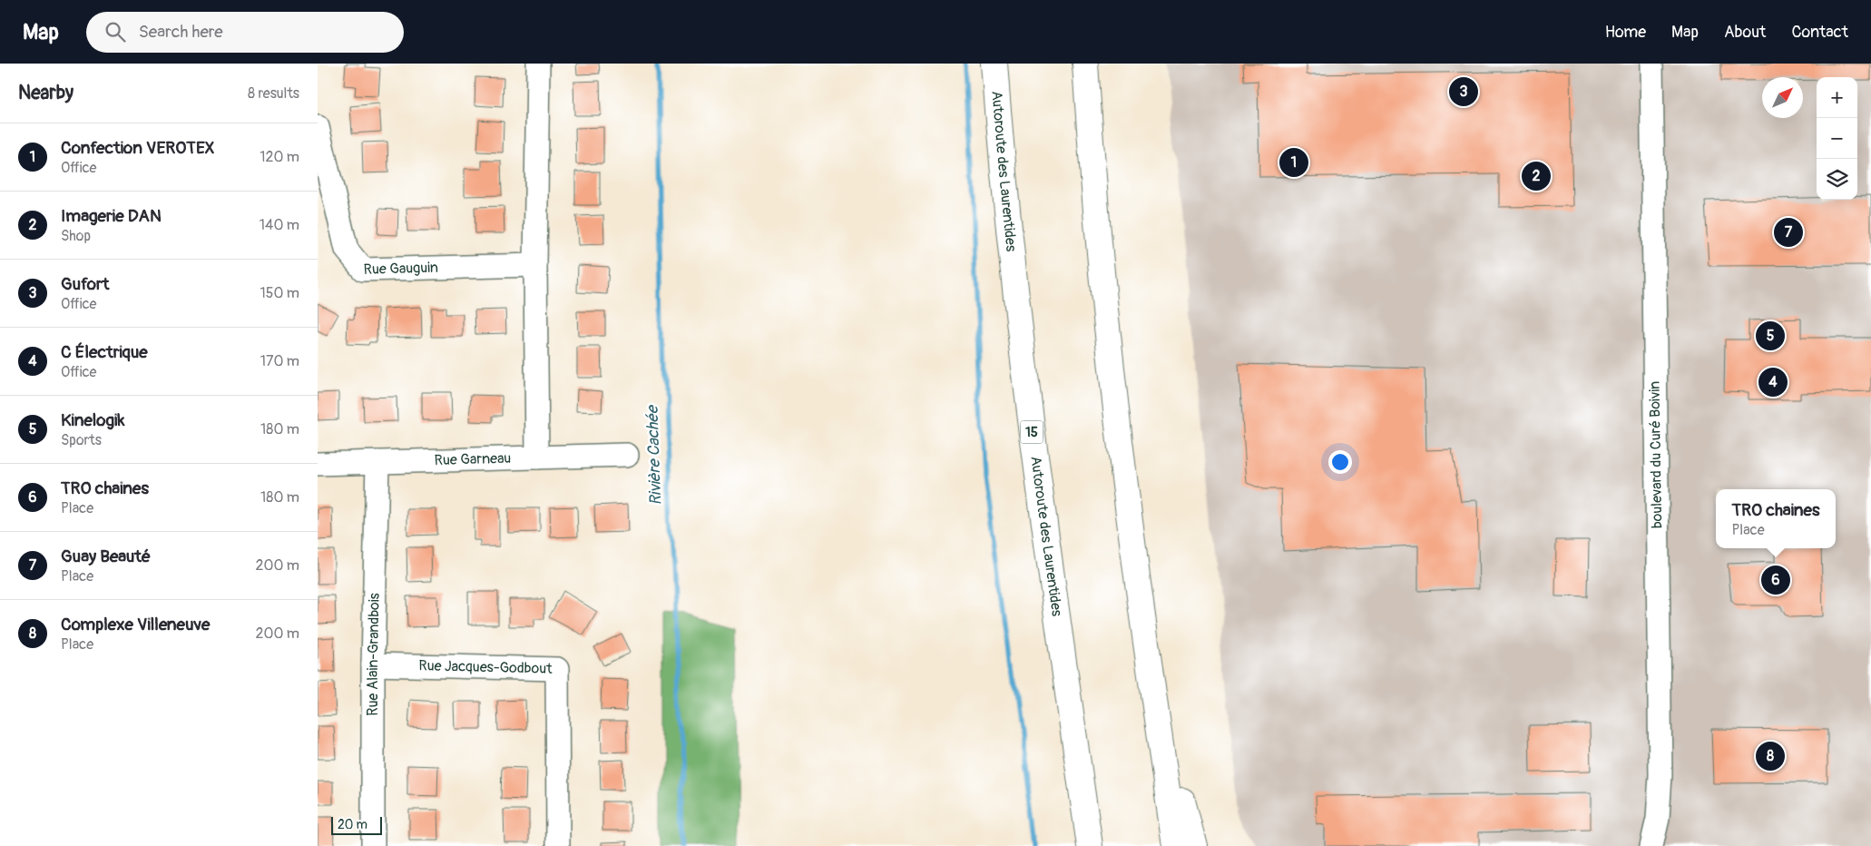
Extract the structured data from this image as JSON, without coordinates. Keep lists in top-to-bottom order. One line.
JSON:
{"streets":{"highway":["Autoroute des Laurentides","15"],"street":["Rue Gauguin","boulevard du Curé Boivin","Rue Garneau","Rue Alain-Grandbois","Rue Jacques-Godbout"]},"crossings":[["Rue Garneau","Rue Alain-Grandbois"],["Rue Alain-Grandbois","Rue Jacques-Godbout"]],"water":["Rivière Cachée"],"scale_bar":"20 m","north":"top right","page":{"header":"Map","search":"Search here","nav":["Home","Map","About","Contact"],"heading":["Nearby","8 results"],"pins":["3","1","2","7","5","4","6","8"],"map_buttons":["+","−"],"list":[{"mark":"1","name":"Confection VEROTEX","note":"Office","value":"120 m"},{"mark":"2","name":"Imagerie DAN","note":"Shop","value":"140 m"},{"mark":"3","name":"Gufort","note":"Office","value":"150 m"},{"mark":"4","name":"C Électrique","note":"Office","value":"170 m"},{"mark":"5","name":"Kinelogik","note":"Sports","value":"180 m"},{"mark":"6","name":"TRO chaines","note":"Place","value":"180 m"},{"mark":"7","name":"Guay Beauté","note":"Place","value":"200 m"},{"mark":"8","name":"Complexe Villeneuve","note":"Place","value":"200 m"}],"popup":["TRO chaines","Place"],"scale":"20 m"}}
